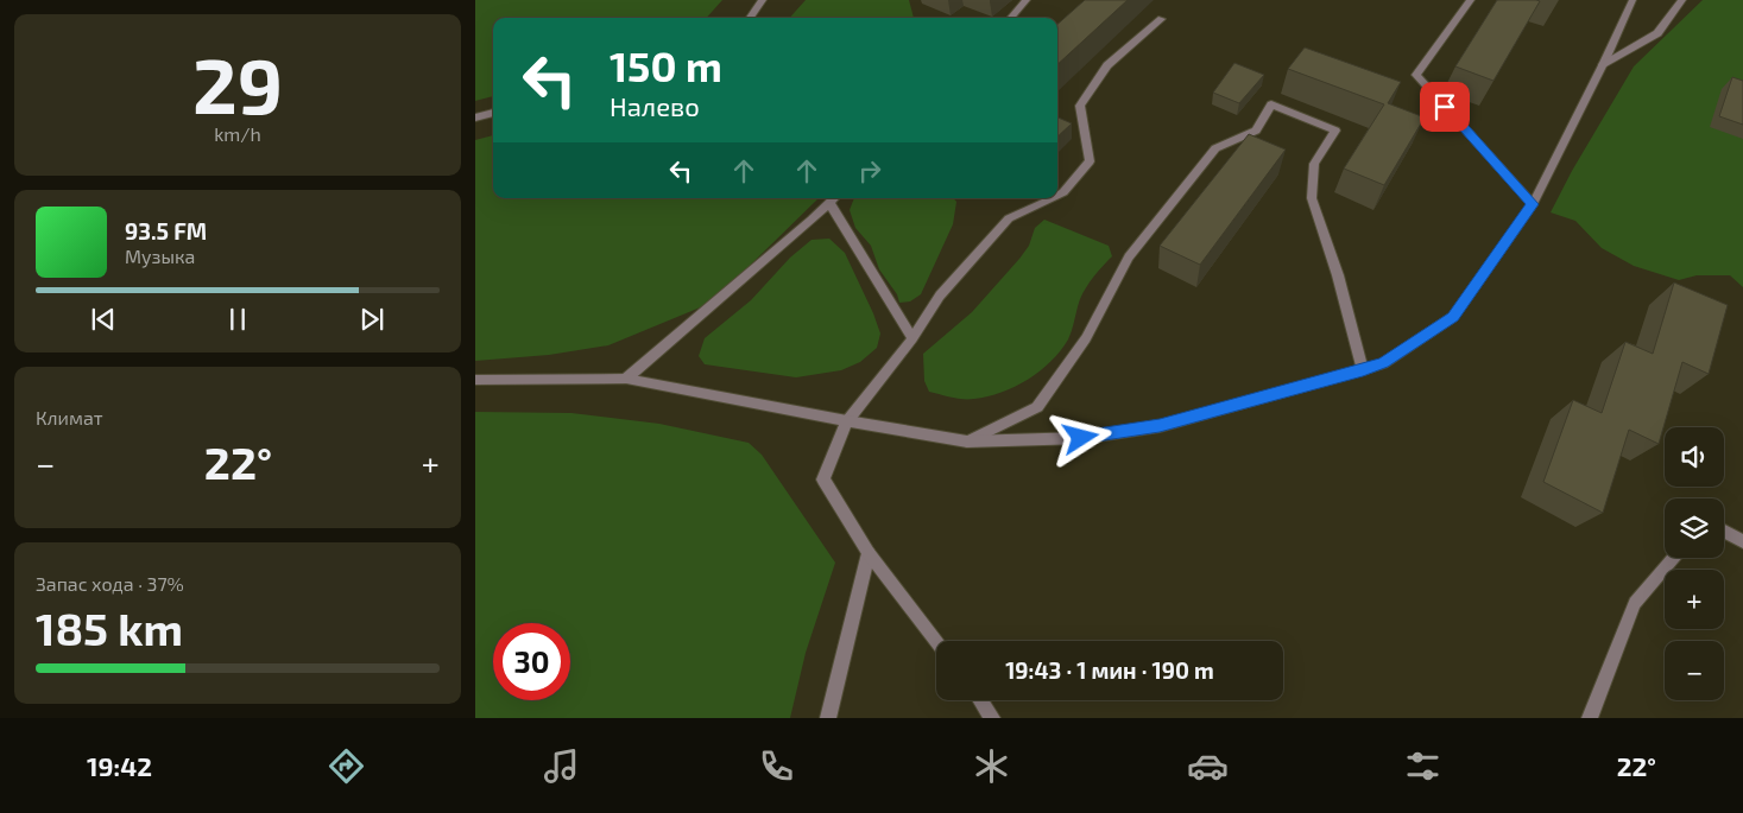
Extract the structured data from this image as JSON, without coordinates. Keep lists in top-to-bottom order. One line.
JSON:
{"page":{"tile":[["29","km/h"],"Климат",["Запас хода · 37%","185 km"]],"turn":["150 m","Налево"],"song":["93.5 FM","Музыка"],"map_buttons":["+","−"],"heat":["−","22°","+"],"limit":"30","trip":"19:43 · 1 мин · 190 m","tabs":["19:42","22°"]}}
